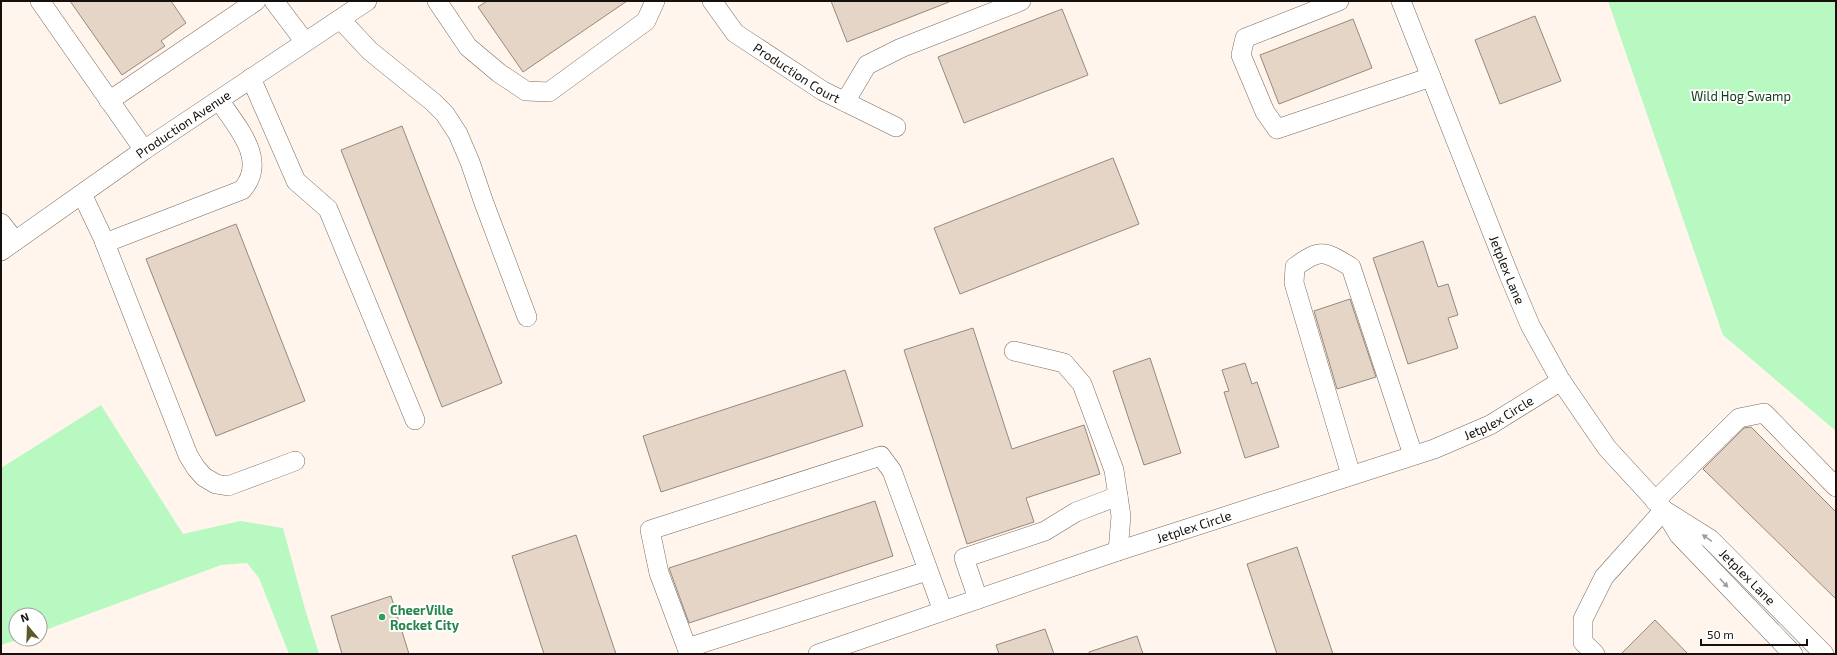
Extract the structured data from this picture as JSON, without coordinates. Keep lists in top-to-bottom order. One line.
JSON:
{"streets":{"street":["Production Court","Production Avenue","Jetplex Lane","Jetplex Circle"]},"crossings":[["Jetplex Lane","Jetplex Circle"]],"parks":["Wild Hog Swamp"],"places":["CheerVille Rocket City"],"scale_bar":"50 m","north":"top"}
